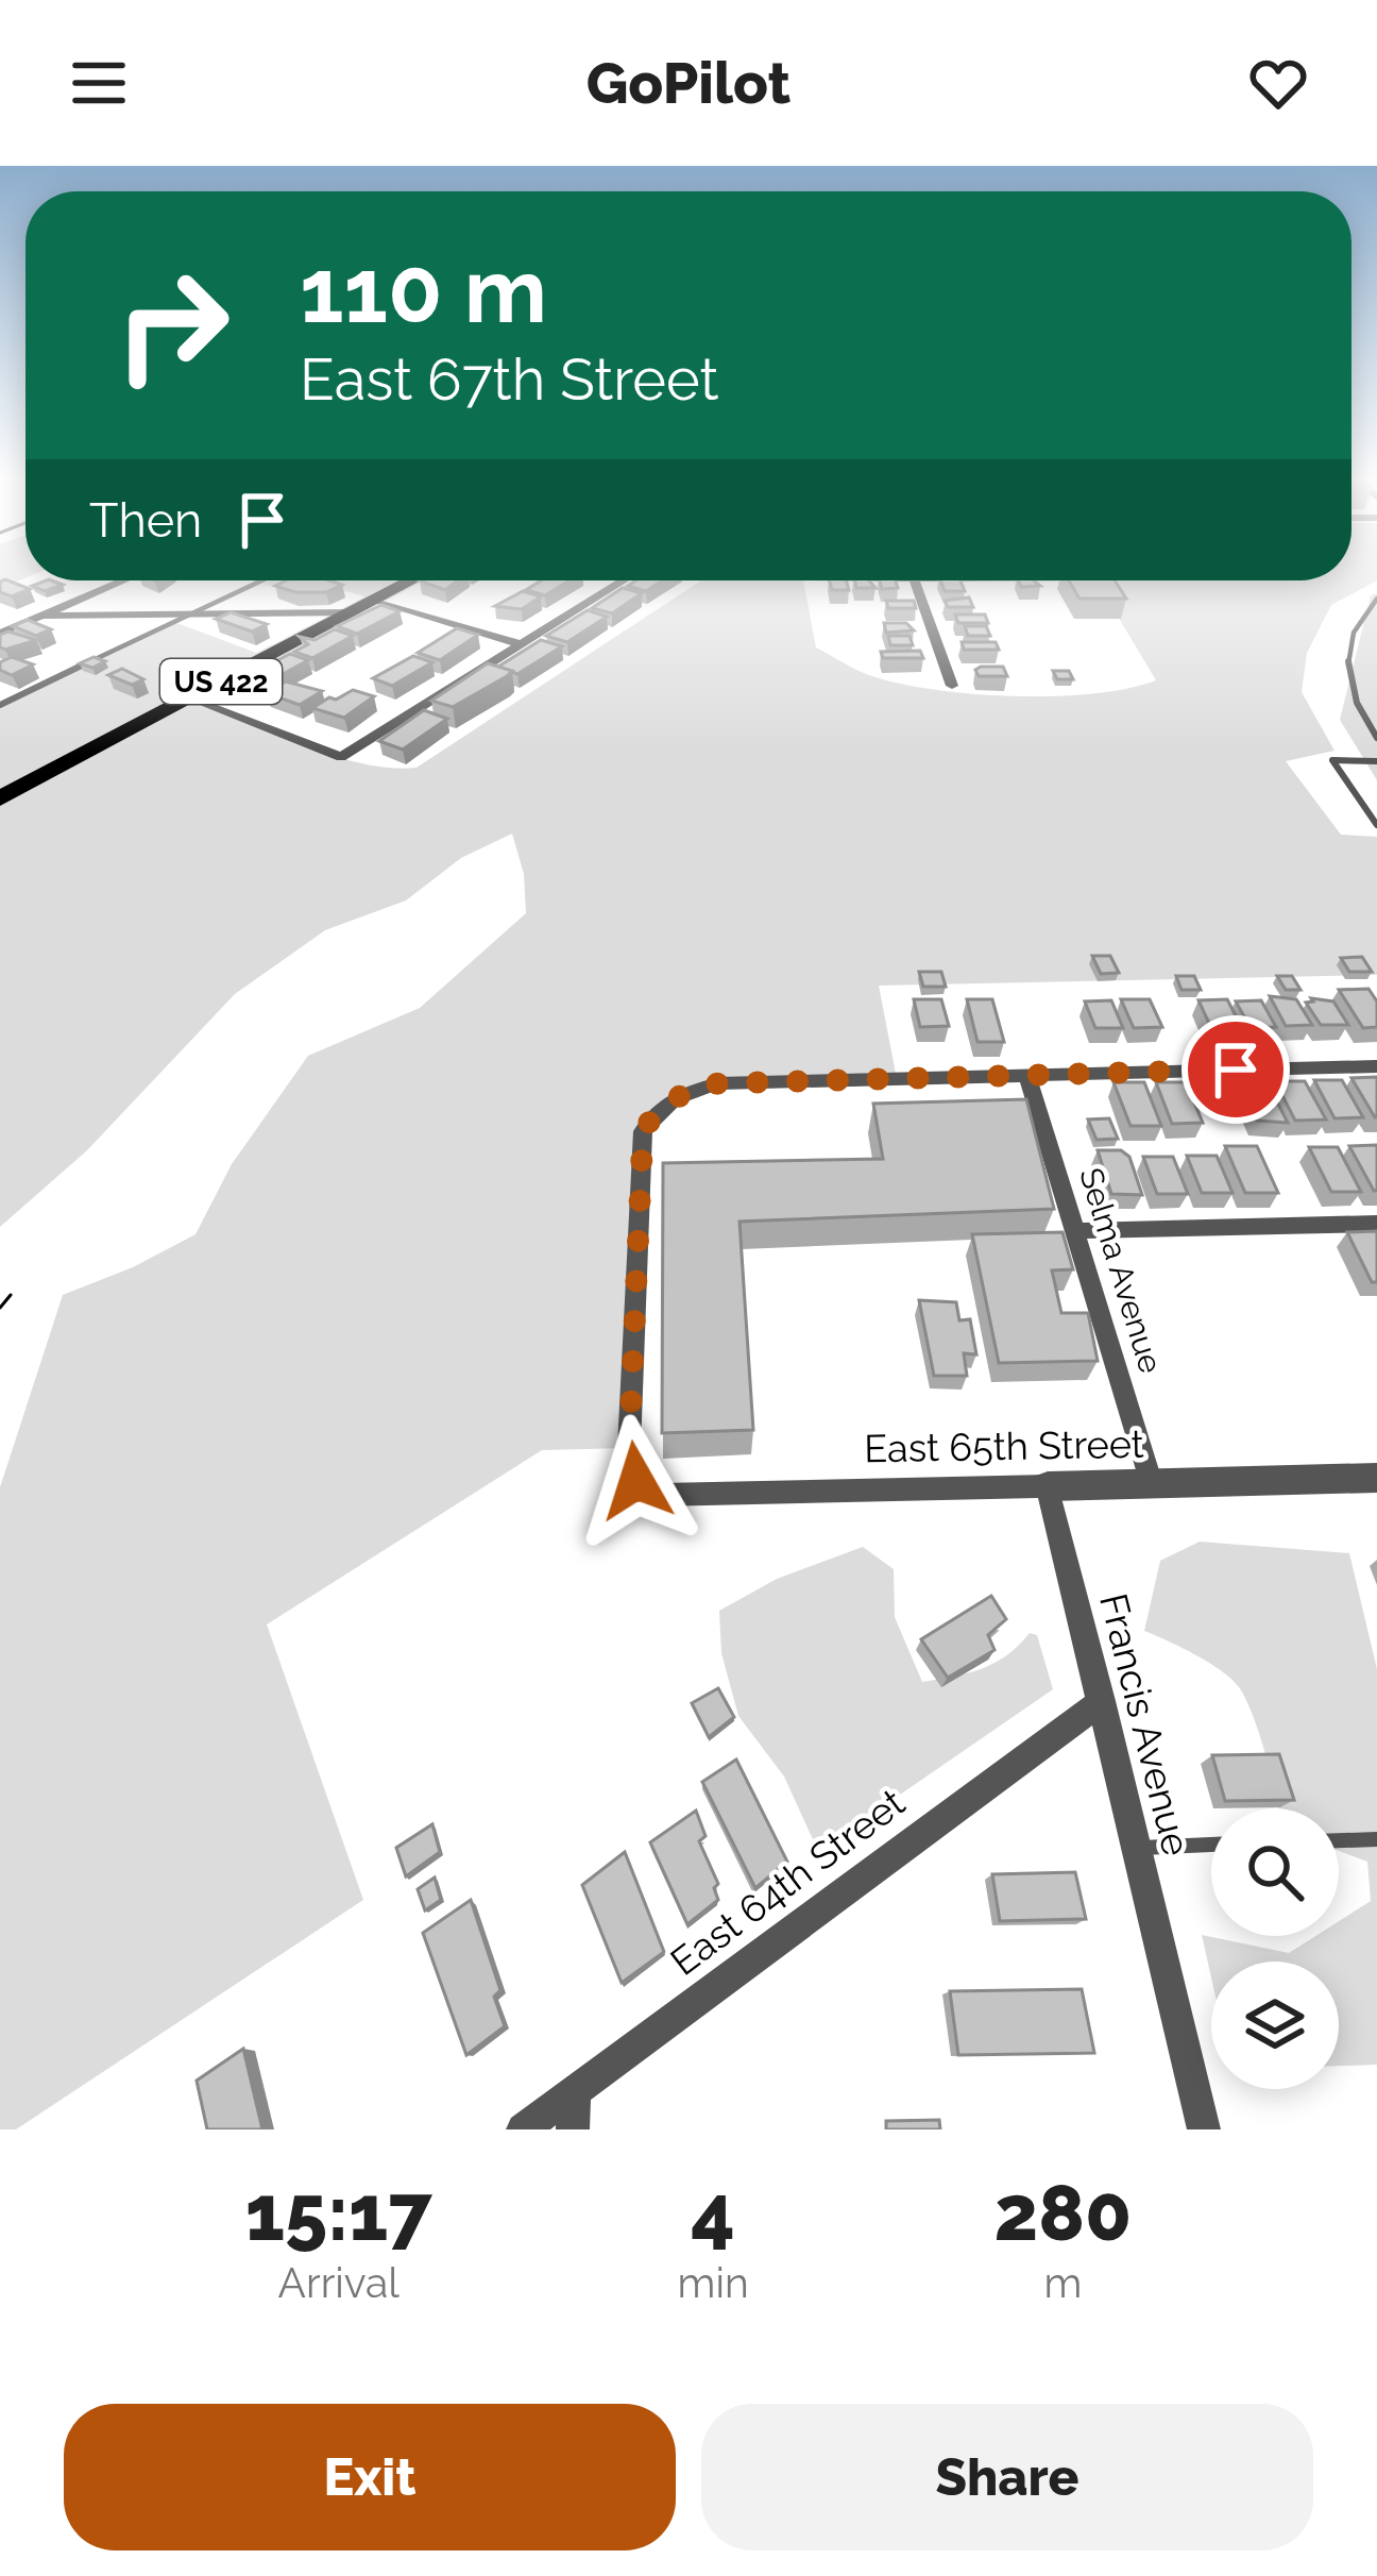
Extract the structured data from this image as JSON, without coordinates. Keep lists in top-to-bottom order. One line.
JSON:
{"streets":{"main road":["US 422"],"street":["Selma Avenue","East 65th Street","Francis Avenue","East 64th Street"]},"crossings":[["Selma Avenue","East 65th Street"],["East 65th Street","Francis Avenue"],["Francis Avenue","East 64th Street"]],"page":{"header":"GoPilot","turn":["110 m","East 67th Street"],"then":"Then","eta":["15:17","Arrival","4","min","280","m"],"buttons":["Exit","Share"]}}
